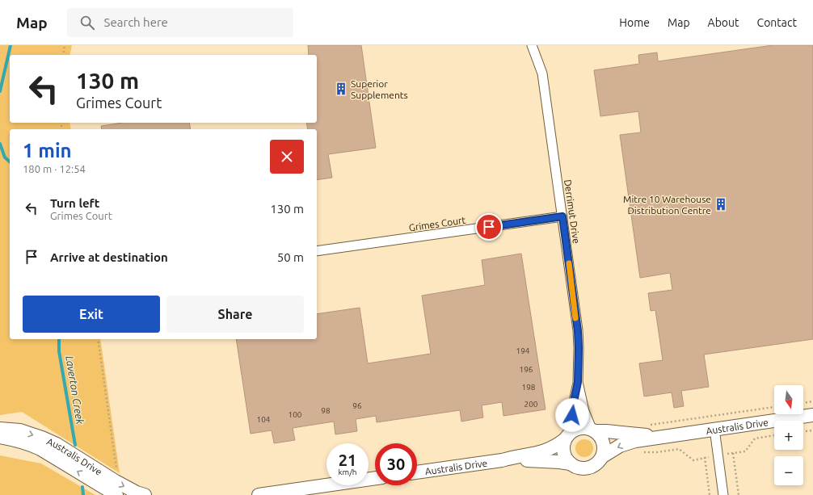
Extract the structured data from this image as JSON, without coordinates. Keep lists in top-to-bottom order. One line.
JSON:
{"streets":{"street":["Derrimut Drive","Grimes Court","Australis Drive"]},"crossings":[["Derrimut Drive","Grimes Court"],["Derrimut Drive","Australis Drive"]],"water":["Laverton Creek"],"places":{"building":["Superior Supplements","Mitre 10 Warehouse Distribution Centre"]},"house_numbers":["194","196","198","200","96","98","100","104"],"north":"bottom","page":{"header":"Map","search":"Search here","nav":["Home","Map","About","Contact"],"turn":["130 m","Grimes Court"],"heading":["1 min","180 m · 12:54"],"list":[{"name":"Turn left","note":"Grimes Court","value":"130 m"},{"name":"Arrive at destination","value":"50 m"}],"buttons":["Exit","Share"],"map_buttons":["+","−"],"speed":"21 km/h","limit":"30"}}
